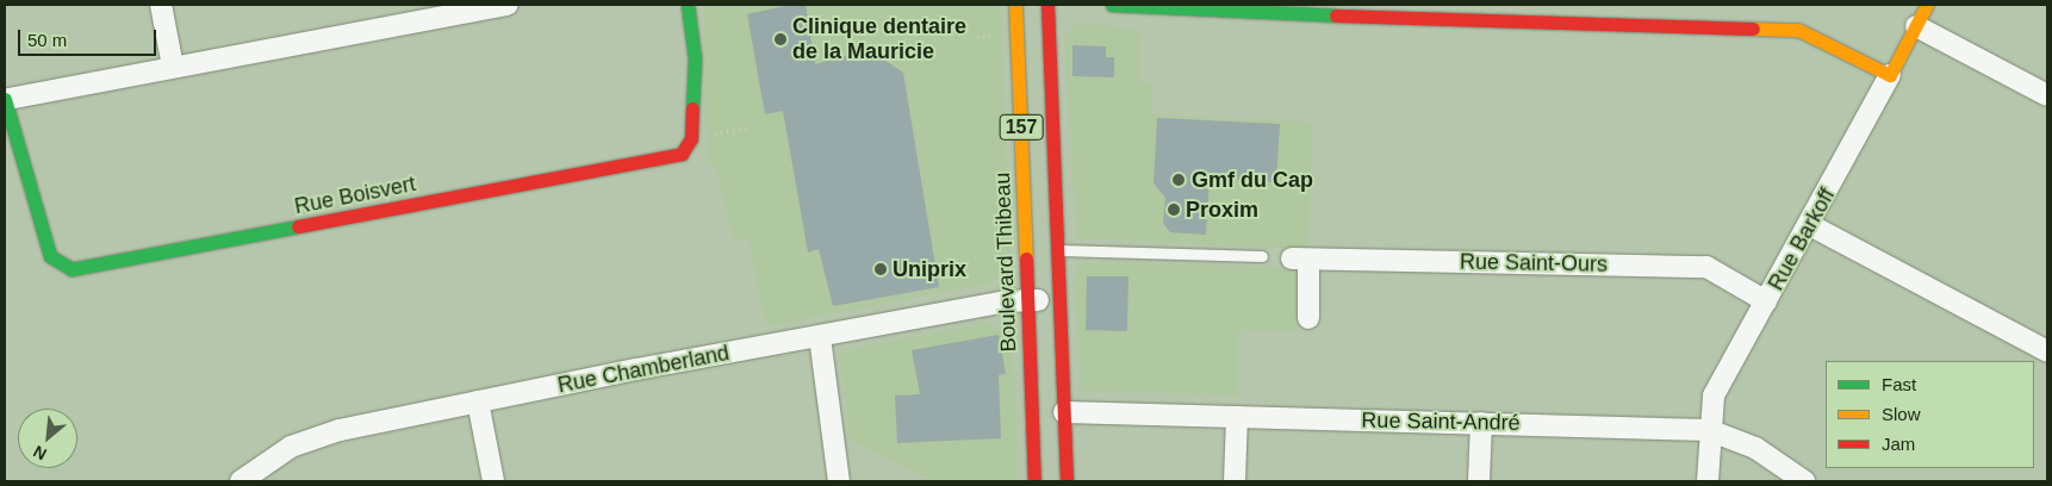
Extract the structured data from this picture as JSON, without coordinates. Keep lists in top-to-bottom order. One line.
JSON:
{"streets":{"street":["157","Rue Boisvert","Rue Barkoff","Boulevard Thibeau","Rue Saint-Ours","Rue Chamberland","Rue Saint-André"]},"crossings":[["Rue Barkoff","Rue Saint-Ours"],["Rue Barkoff","Rue Saint-André"],["Boulevard Thibeau","Rue Chamberland"],["Boulevard Thibeau","Rue Saint-André"]],"places":["Clinique dentaire de la Mauricie","Gmf du Cap","Proxim","Uniprix"],"legend":["Fast","Slow","Jam"],"scale_bar":"50 m","north":"bottom left"}
